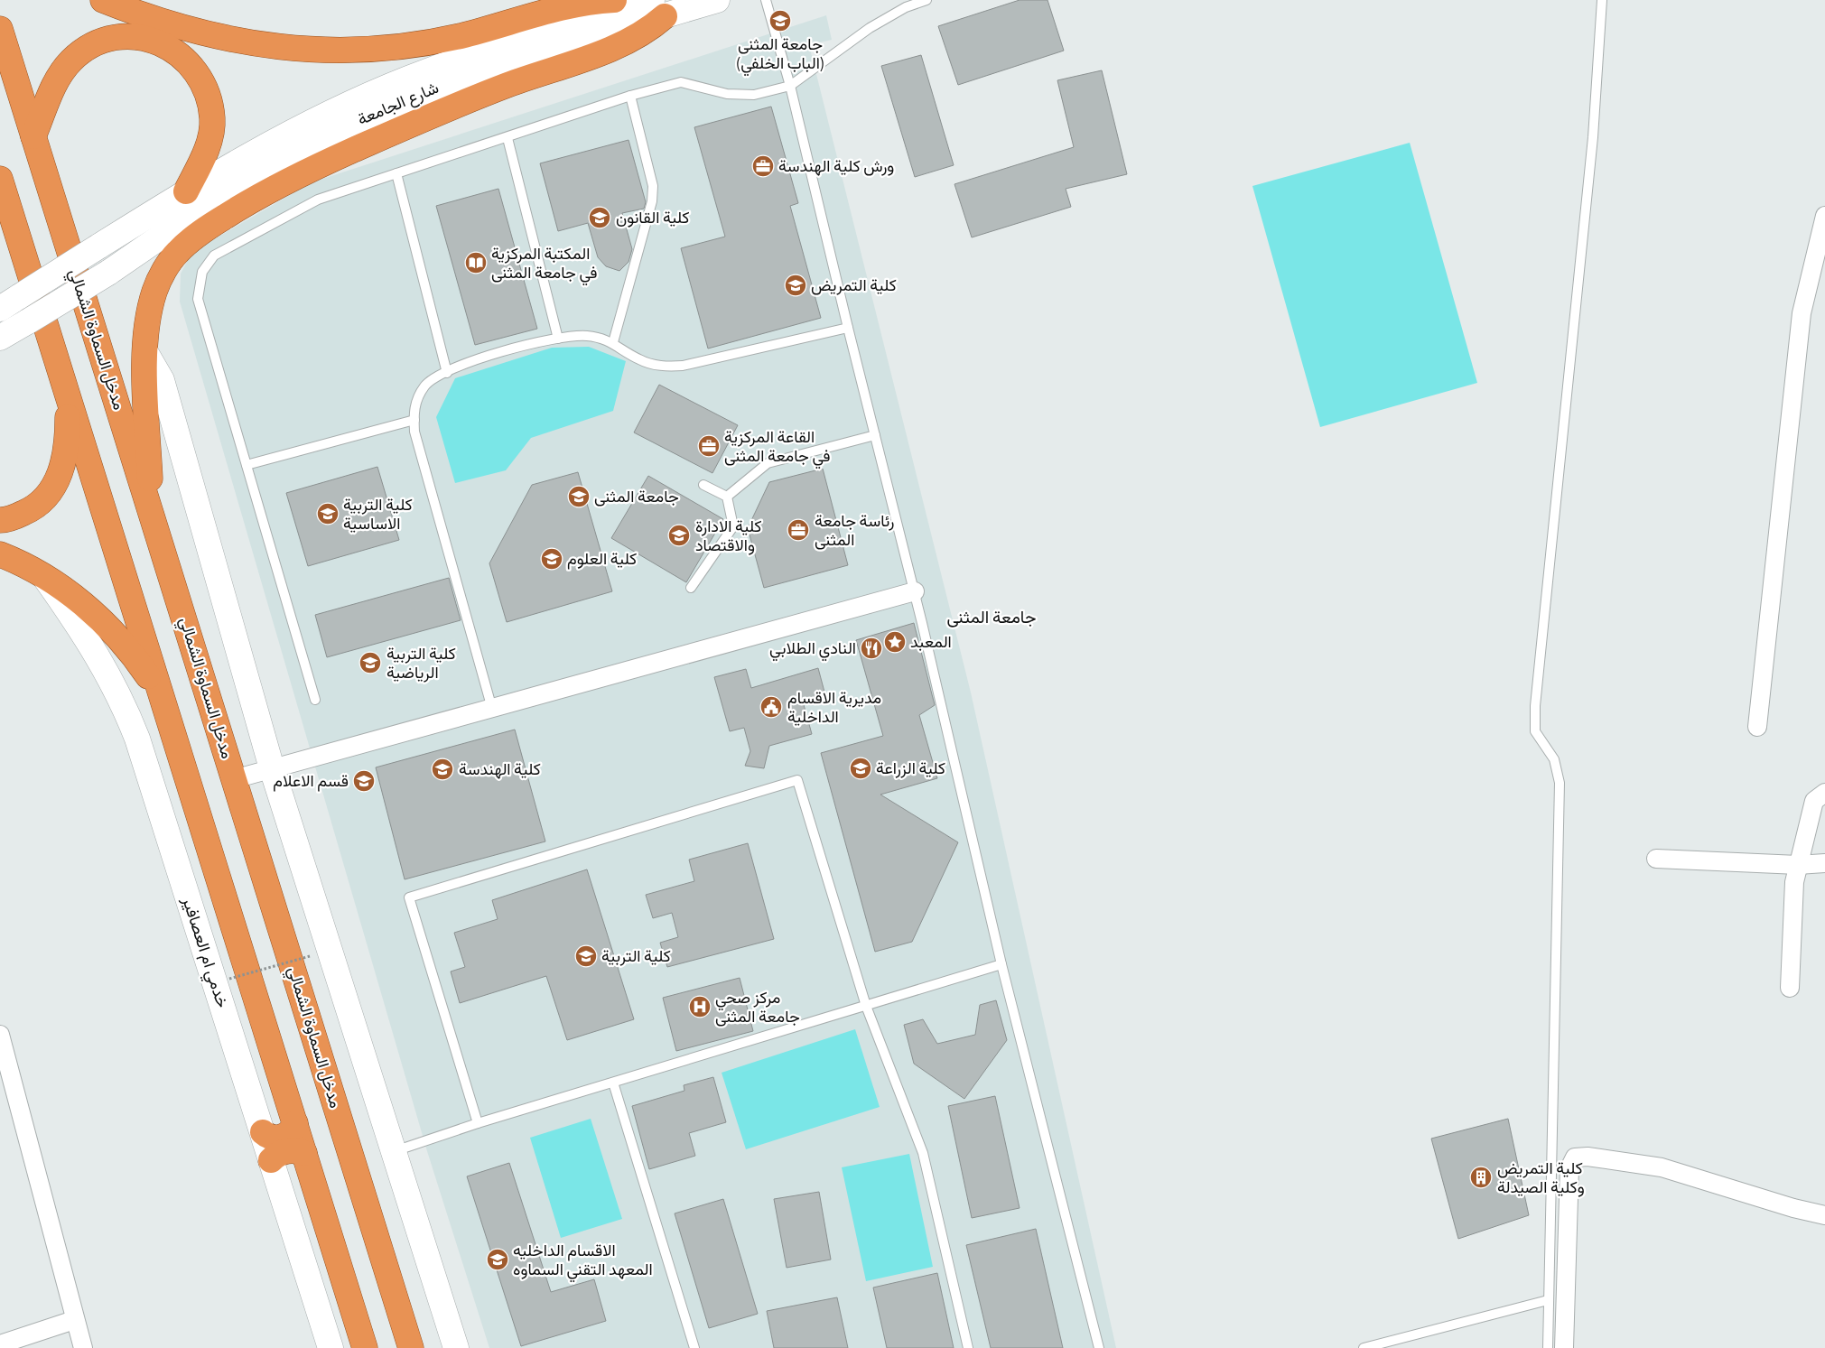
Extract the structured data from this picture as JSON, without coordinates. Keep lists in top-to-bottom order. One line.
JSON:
{"streets":{"highway":["مدخل السماوة الشمالي"],"main road":["شارع الجامعة","خدمي ام العصافير"]},"districts":["جامعة المثنى"],"places":{"school or university":["جامعة المثنى (الباب الخلفي)","كلية القانون","كلية التمريض","جامعة المثنى","كلية التربية الاساسية","كلية الادارة والاقتصاد","كلية العلوم","كلية التربية الرياضية","كلية الزراعة","كلية الهندسة","قسم الاعلام","كلية التربية","الاقسام الداخليه المعهد التقني السماوه"],"office":["ورش كلية الهندسة","القاعة المركزية في جامعة المثنى","رئاسة جامعة المثنى"],"library":["المكتبة المركزية في جامعة المثنى"],"place":["المعبد"],"restaurant":["النادي الطلابي"],"public building":["مديرية الاقسام الداخلية"],"hospital":["مركز صحي جامعة المثنى"],"building":["كلية التمريض وكلية الصيدلة"]}}
